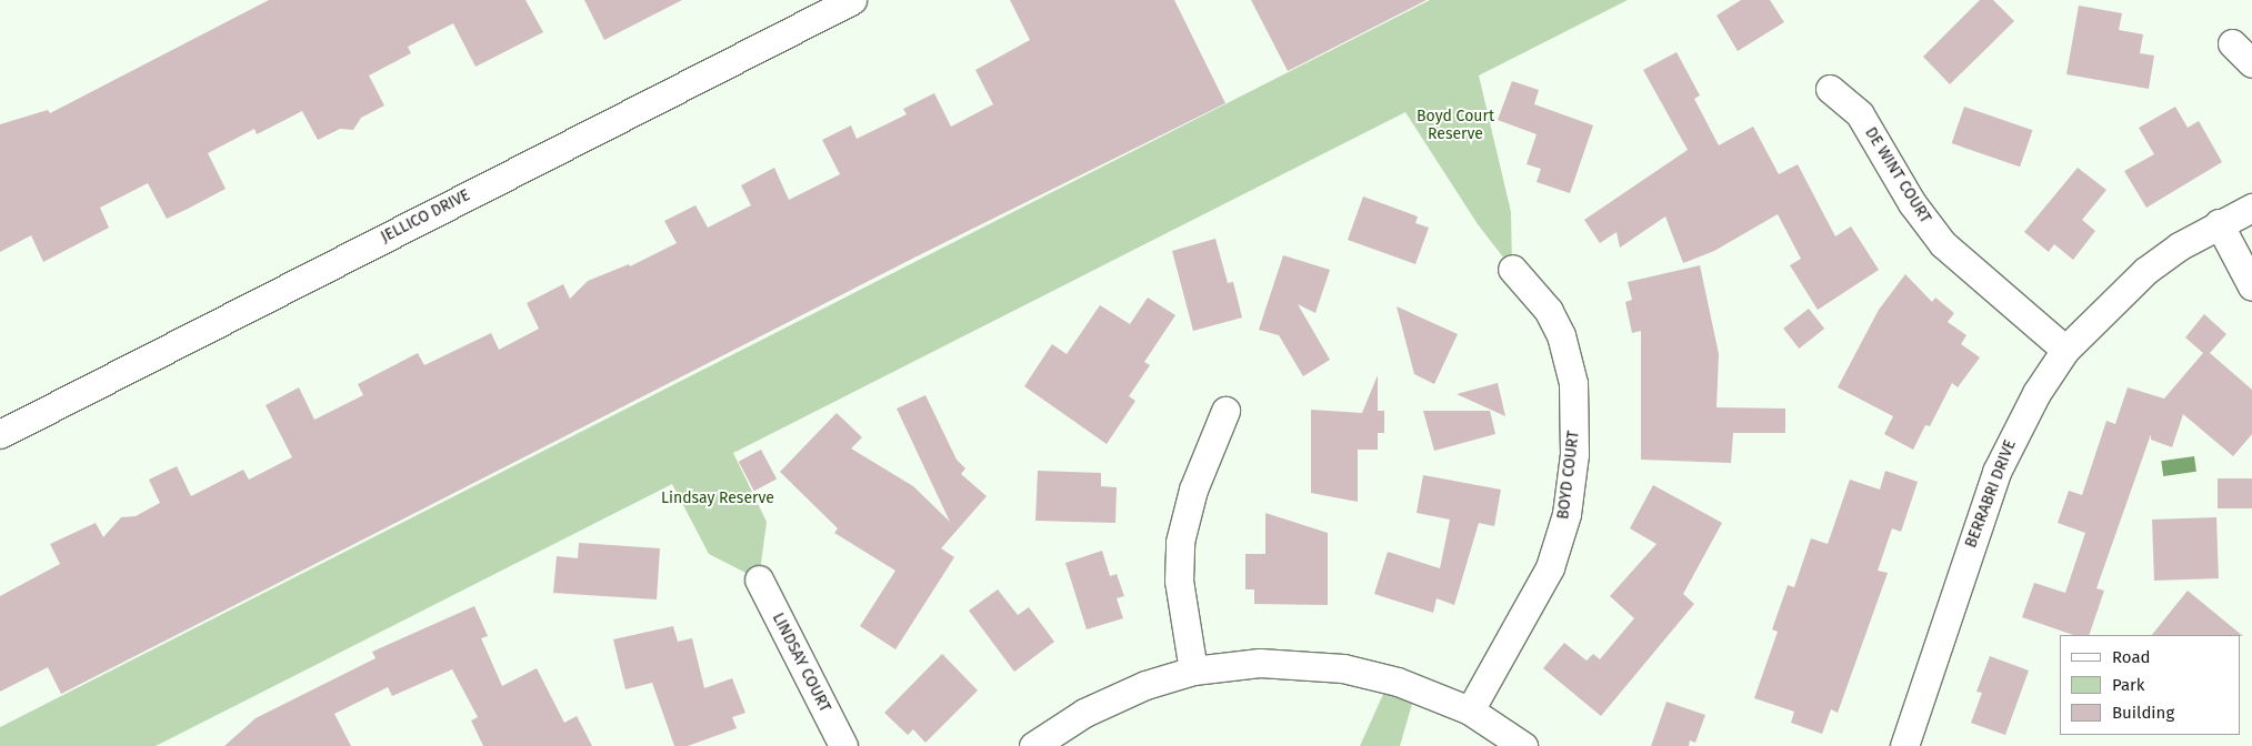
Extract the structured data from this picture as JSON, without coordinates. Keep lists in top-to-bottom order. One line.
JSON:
{"streets":{"street":["DE WINT COURT","JELLICO DRIVE","BOYD COURT","BERRABRI DRIVE","LINDSAY COURT"]},"crossings":[["DE WINT COURT","BERRABRI DRIVE"]],"parks":["Boyd Court Reserve","Lindsay Reserve"],"legend":["Road","Park","Building"]}
